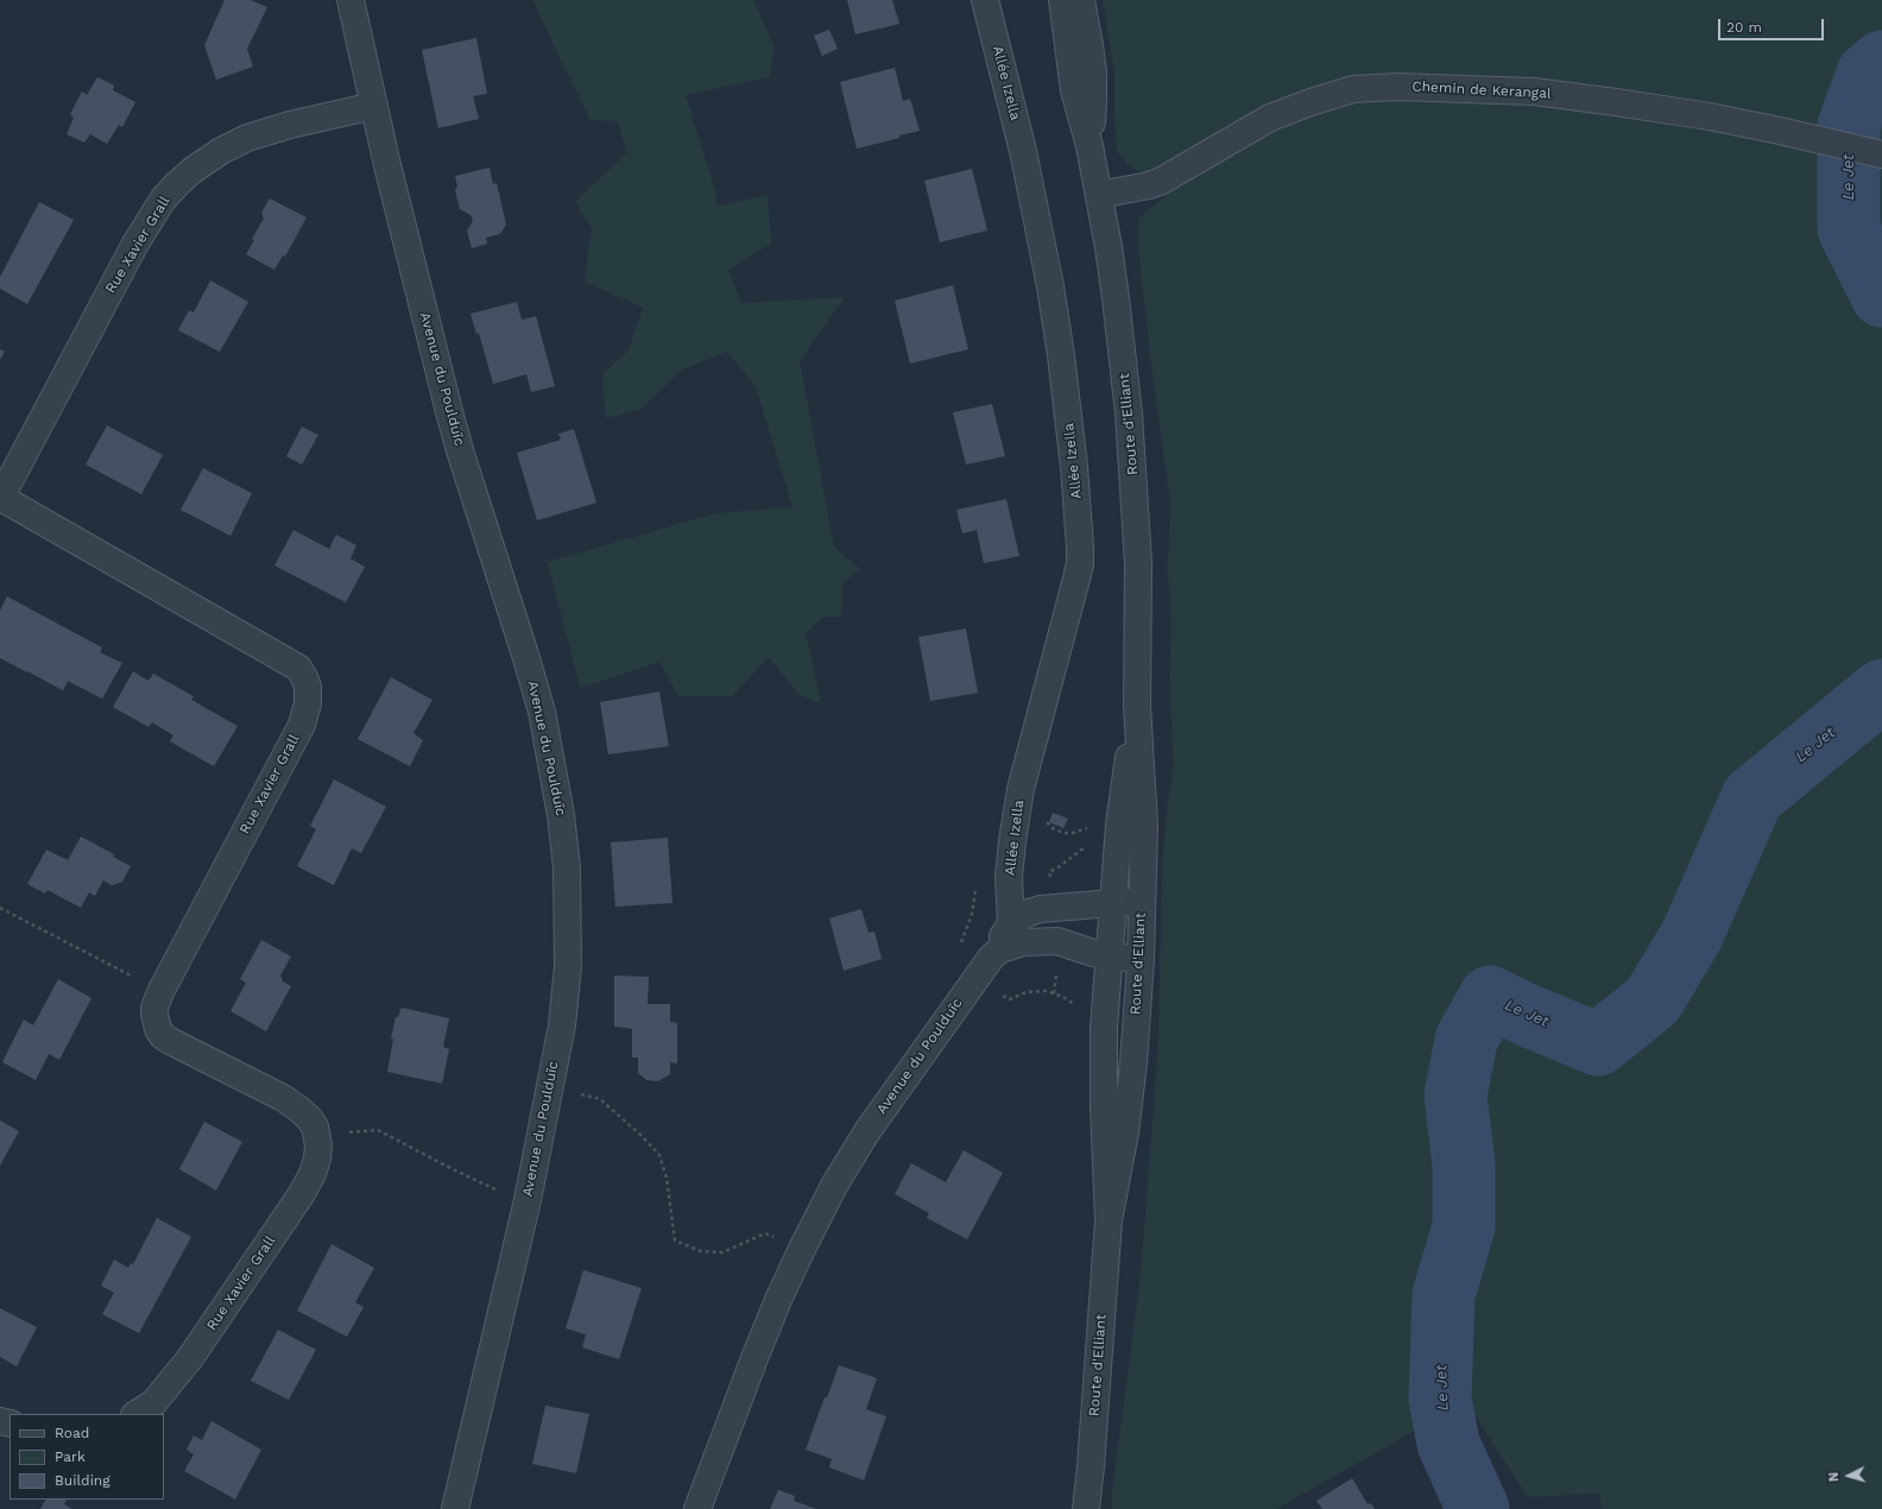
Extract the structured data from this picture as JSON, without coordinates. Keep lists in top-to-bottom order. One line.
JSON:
{"streets":{"street":["Allée Izella","Chemin de Kerangal","Rue Xavier Grall","Avenue du Poulduïc","Route d'Elliant"]},"crossings":[["Allée Izella","Avenue du Poulduïc"],["Chemin de Kerangal","Route d'Elliant"],["Rue Xavier Grall","Avenue du Poulduïc"]],"water":["Le Jet"],"legend":["Road","Park","Building"],"scale_bar":"20 m","north":"left"}
